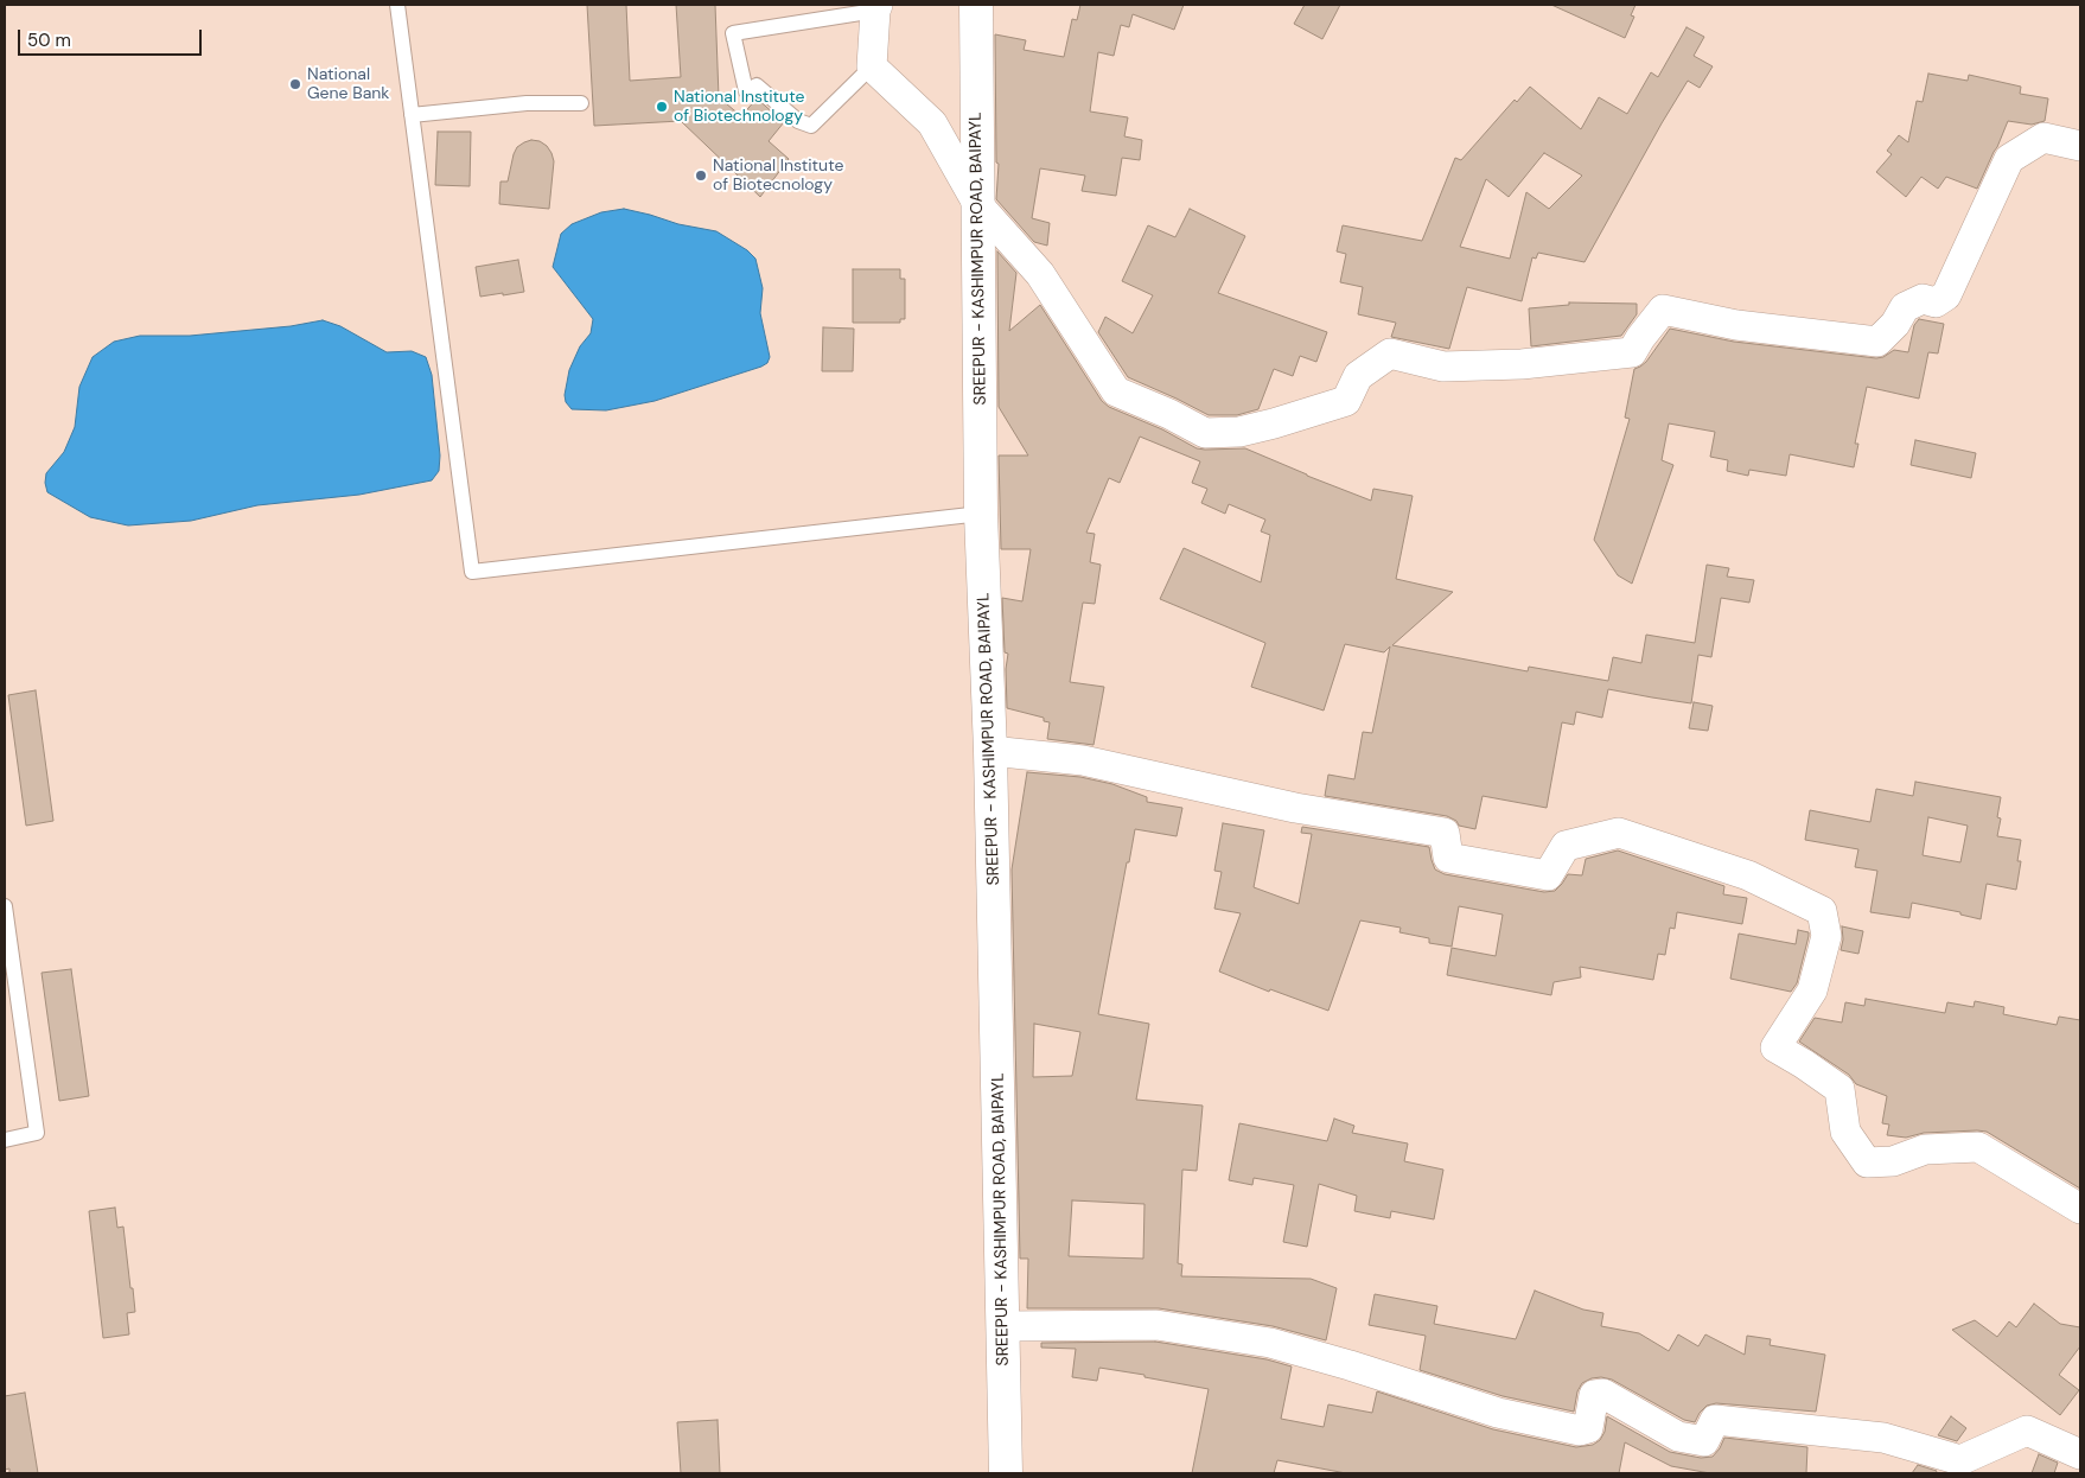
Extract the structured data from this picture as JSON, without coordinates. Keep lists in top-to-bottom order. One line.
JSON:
{"streets":{"street":["SREEPUR - KASHIMPUR ROAD, BAIPAYL"]},"places":["National Gene Bank","National Institute of Biotechnology","National Institute of Biotecnology"],"scale_bar":"50 m"}
